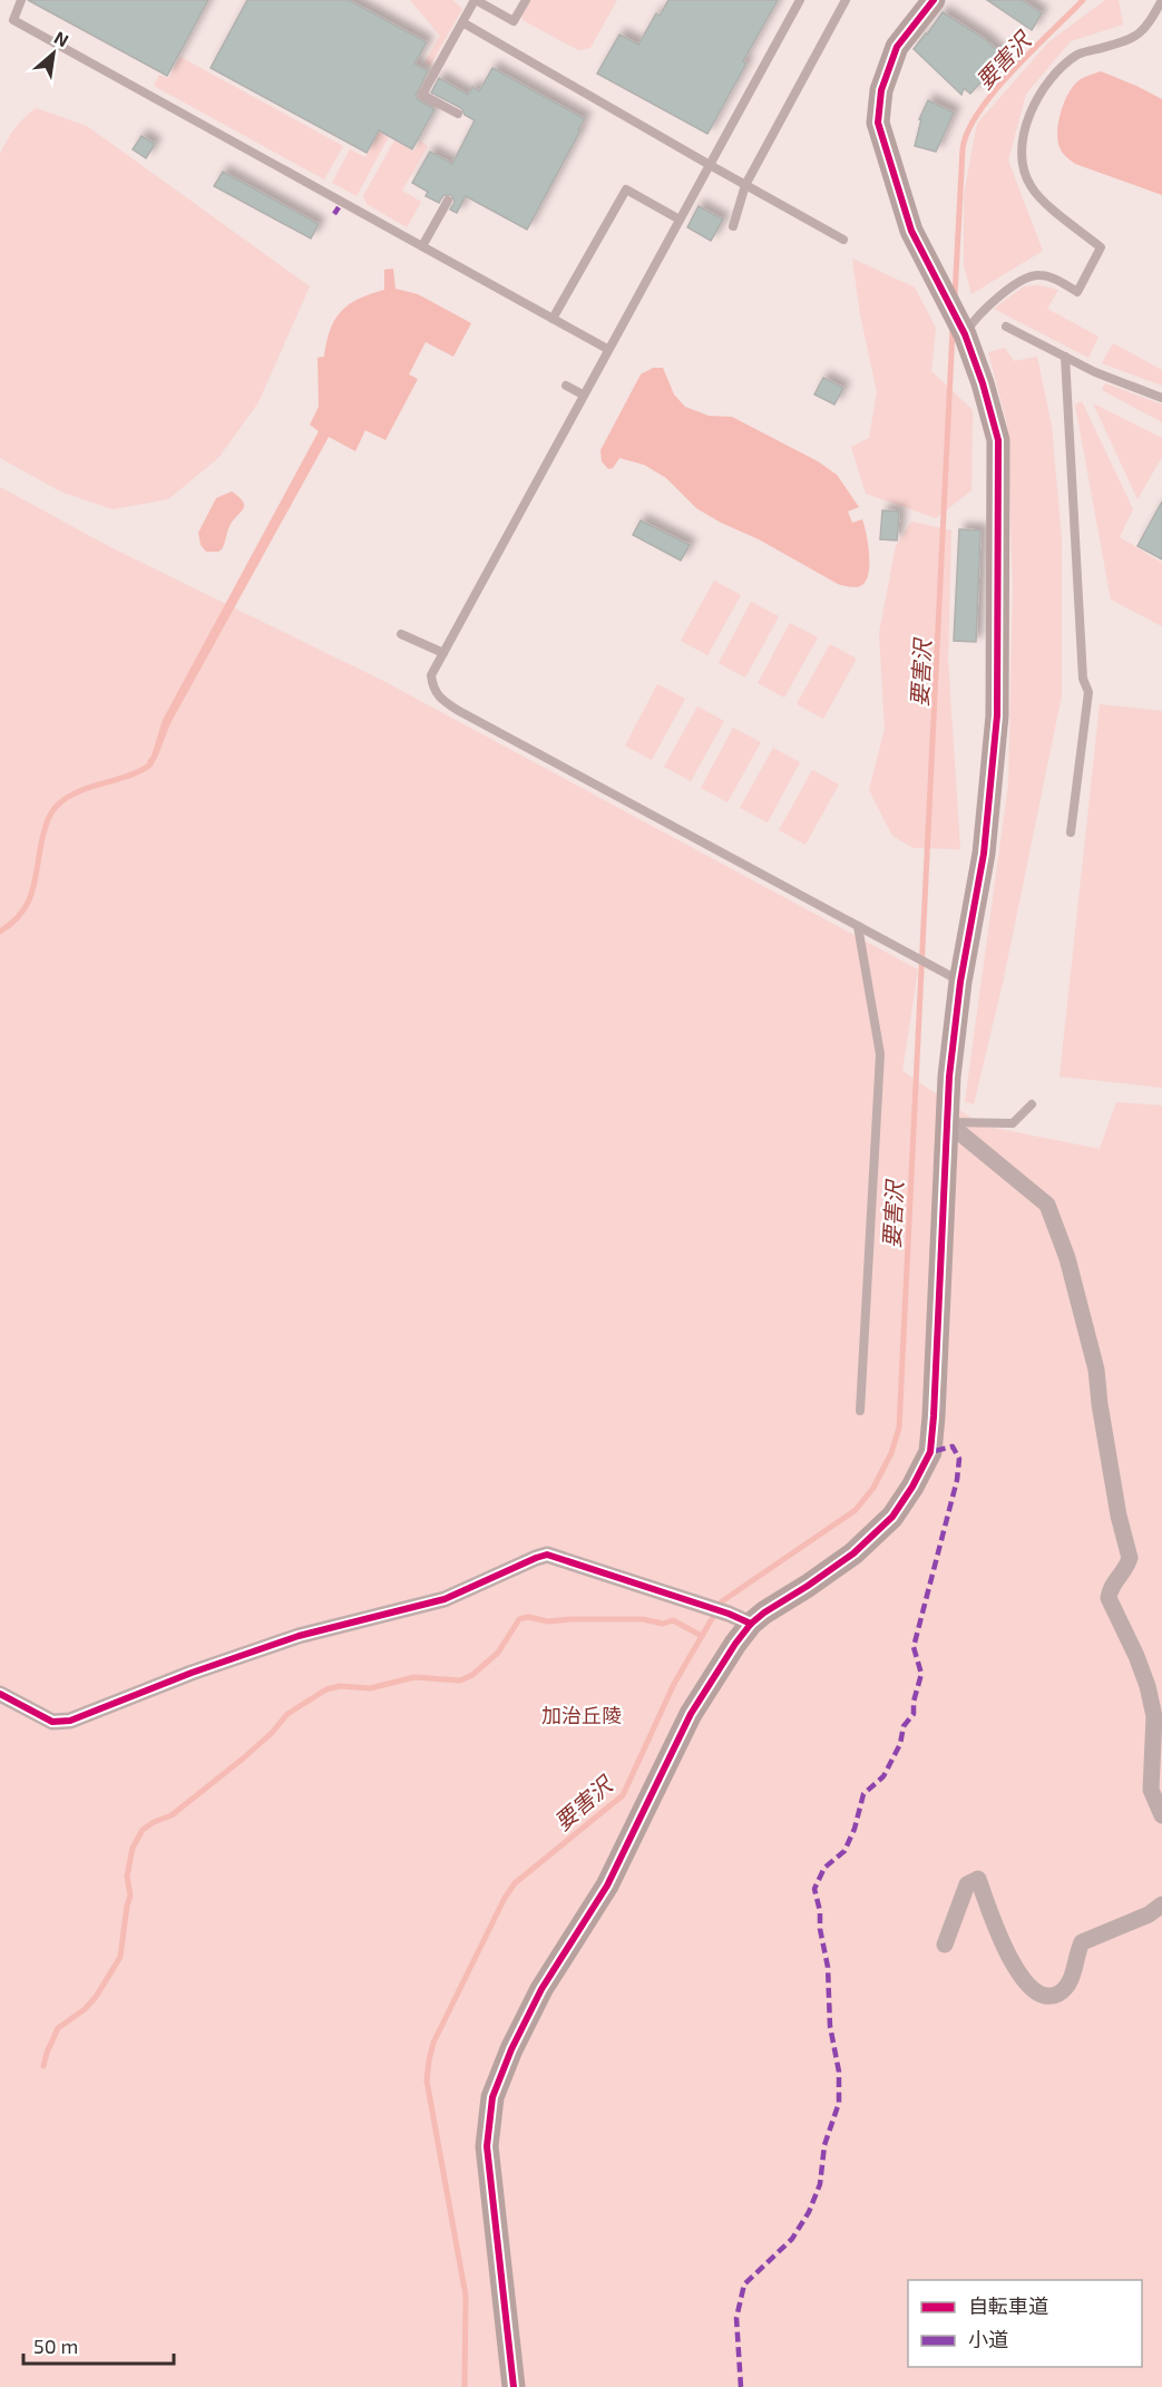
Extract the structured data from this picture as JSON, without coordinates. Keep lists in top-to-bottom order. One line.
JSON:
{"water":["要害沢"],"parks":["加治丘陵"],"legend":["自転車道","小道"],"scale_bar":"50 m","north":"top right"}
